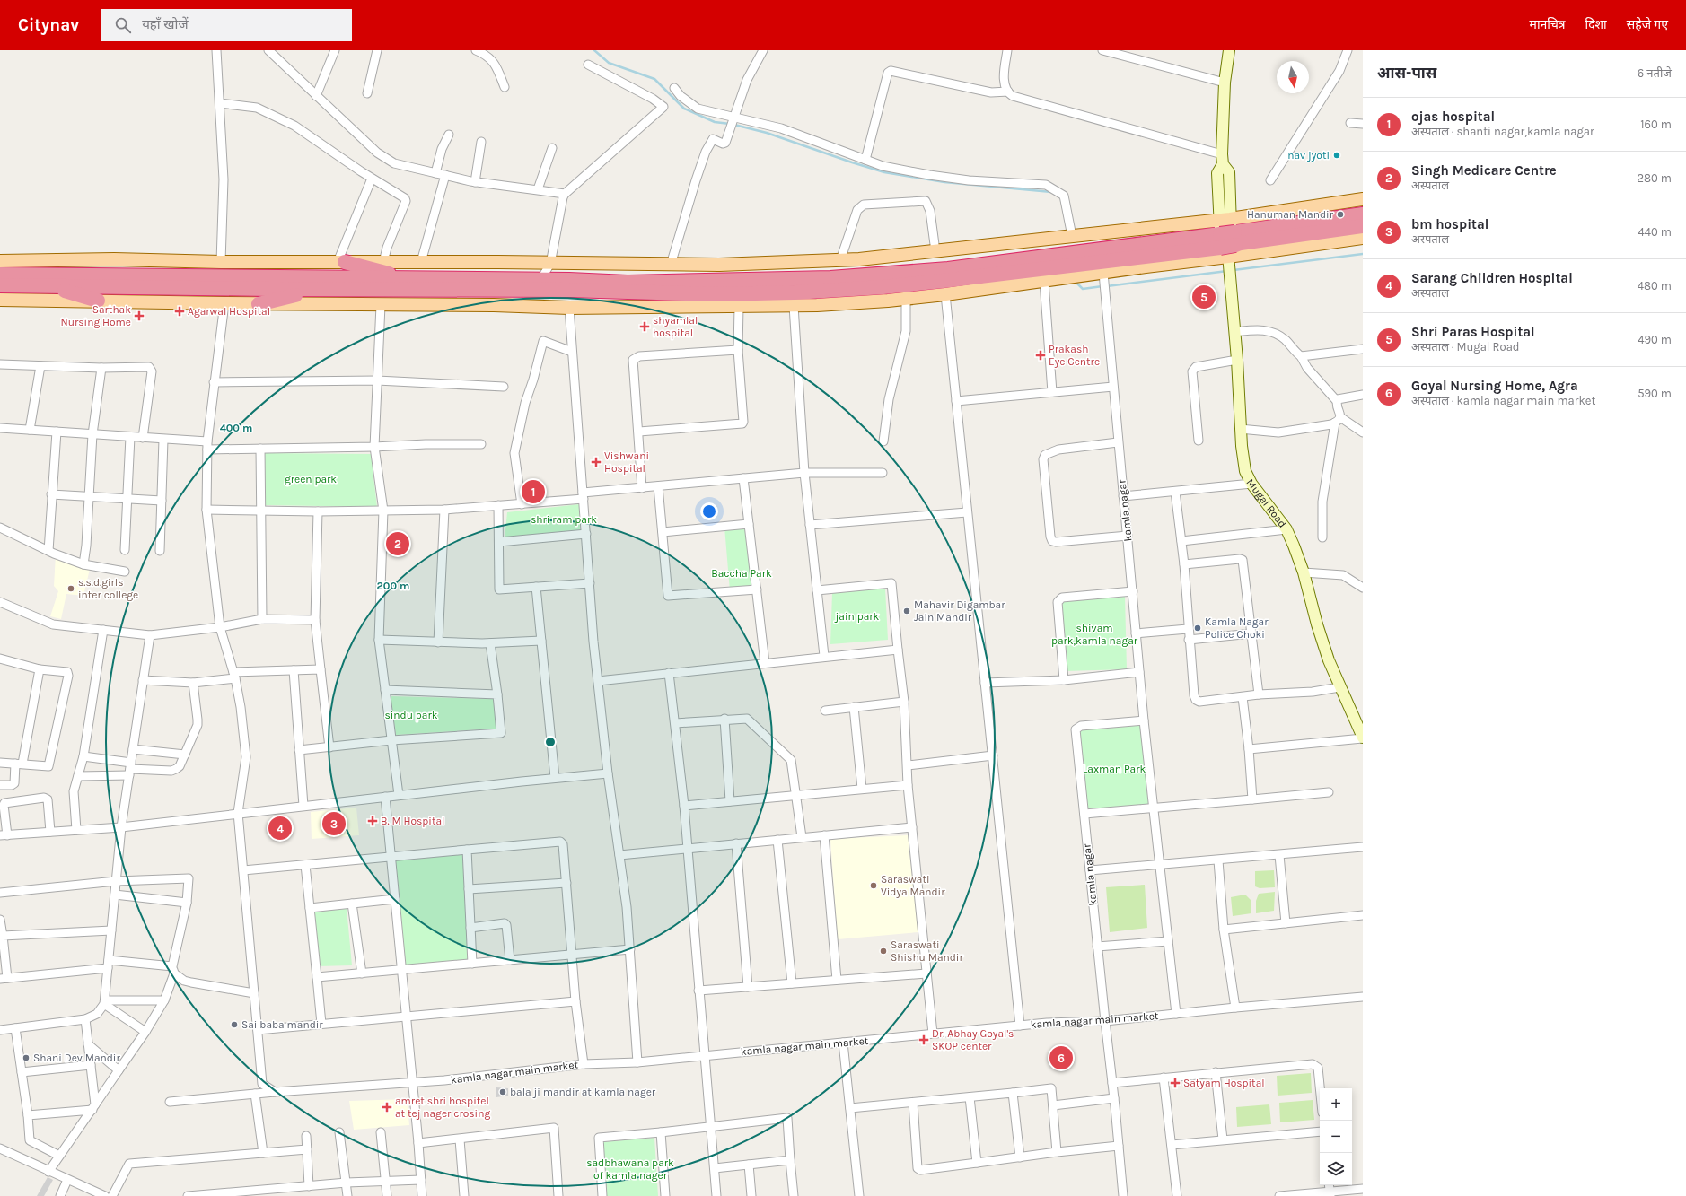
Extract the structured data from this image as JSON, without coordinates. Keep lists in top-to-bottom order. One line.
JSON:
{"streets":{"street":["Mugal Road","kamla nagar","kamla nagar main market"]},"crossings":[["kamla nagar","kamla nagar main market"]],"parks":["green park","shri ram park","Baccha Park","jain park","shivam park,kamla nagar","sindu park","Laxman Park","sadbhawana park of kamla nager"],"places":{"other":["nav jyoti","Hanuman Mandir","s.s.d.girls inter college","Mahavir Digambar Jain Mandir","Kamla Nagar Police Choki","Saraswati Vidya Mandir","Saraswati Shishu Mandir","Sai baba mandir","Shani Dev Mandir","bala ji mandir at kamla nager"],"health":["Agarwal Hospital","Sarthak Nursing Home","shyamlal hospital","Prakash Eye Centre","Vishwani Hospital","B. M Hospital","Dr. Abhay Goyal's SKOP center","Satyam Hospital","amret shri hospitel at tej nager crosing"]},"north":"bottom","page":{"header":"Citynav","search":"यहाँ खोजें","nav":["मानचित्र","दिशा","सहेजे गए"],"heading":["आस-पास","6 नतीजे"],"list":[{"mark":"1","name":"ojas hospital","note":"अस्पताल · shanti nagar,kamla nagar","value":"160 m"},{"mark":"2","name":"Singh Medicare Centre","note":"अस्पताल","value":"280 m"},{"mark":"3","name":"bm hospital","note":"अस्पताल","value":"440 m"},{"mark":"4","name":"Sarang Children Hospital","note":"अस्पताल","value":"480 m"},{"mark":"5","name":"Shri Paras Hospital","note":"अस्पताल · Mugal Road","value":"490 m"},{"mark":"6","name":"Goyal Nursing Home, Agra","note":"अस्पताल · kamla nagar main market","value":"590 m"}],"pins":["5","1","2","3","4","6"],"map_buttons":["+","−"]},"rings":["400 m","200 m"]}
